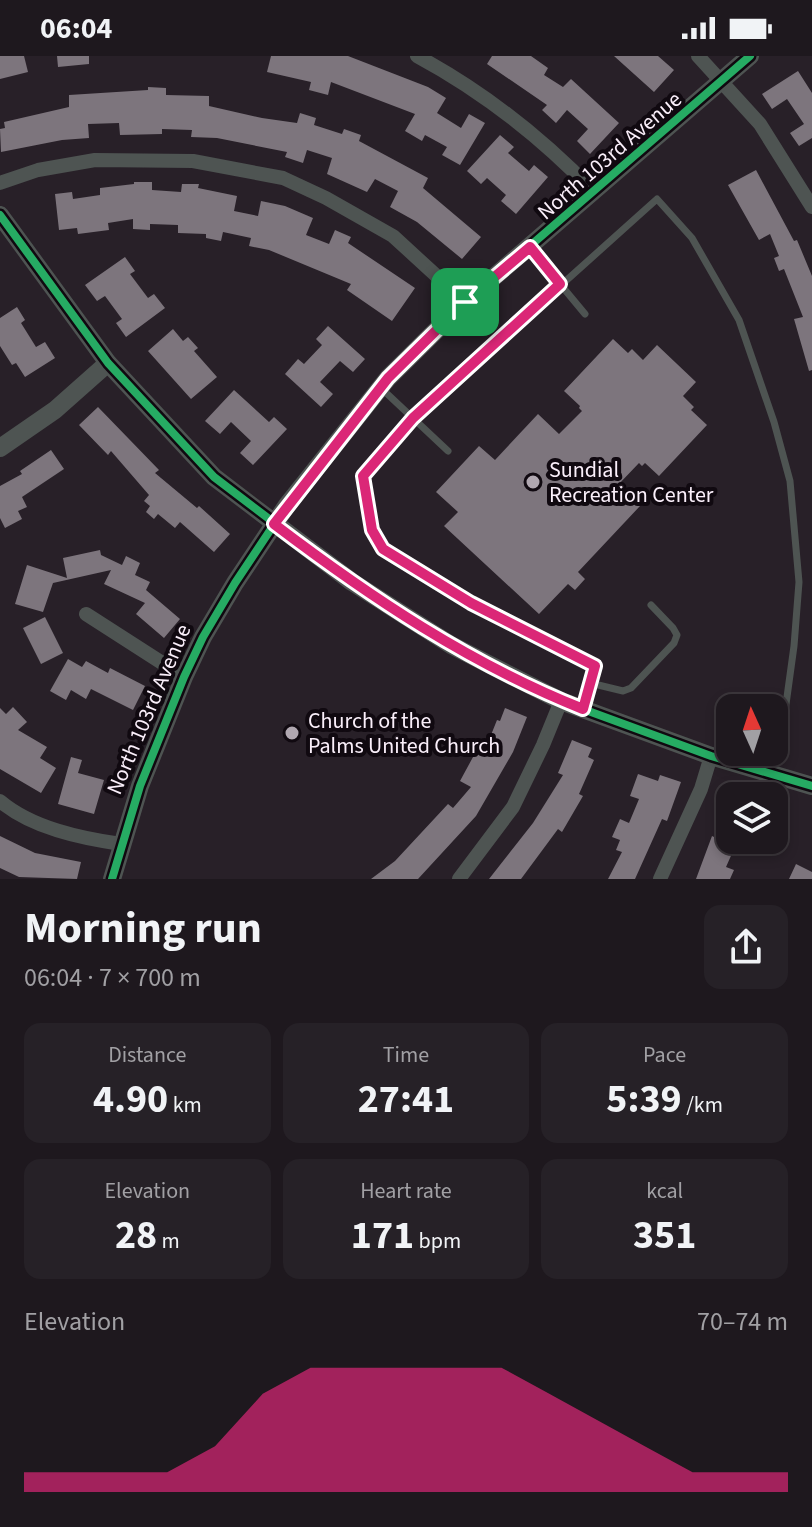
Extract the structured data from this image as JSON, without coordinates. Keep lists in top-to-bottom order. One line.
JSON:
{"streets":{"street":["North 103rd Avenue"]},"places":["Sundial Recreation Center","Church of the Palms United Church"],"north":"top","page":{"status":"06:04","heading":["Morning run","06:04 · 7 × 700 m"],"stats":[["Distance","4.90 km"],["Time","27:41"],["Pace","5:39 /km"],["Elevation","28 m"],["Heart rate","171 bpm"],["kcal","351"]],"chart":["Elevation","70–74 m"]}}
